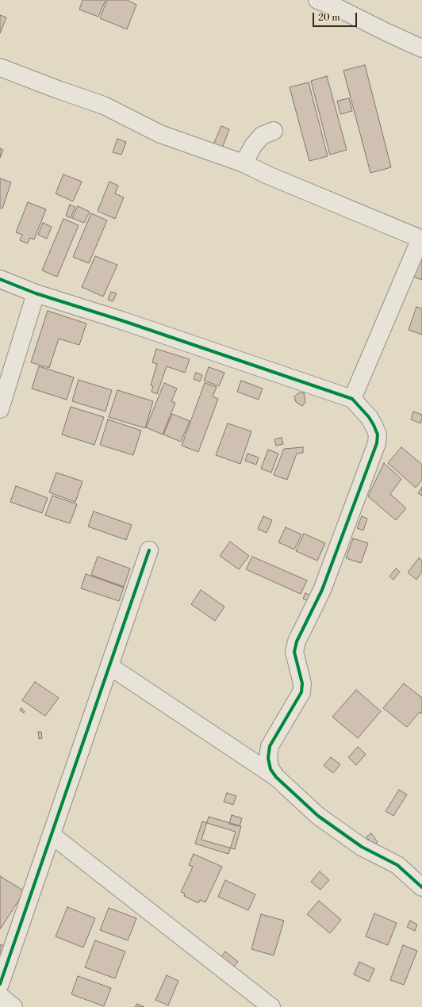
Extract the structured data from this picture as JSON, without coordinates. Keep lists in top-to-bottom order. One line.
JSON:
{"scale_bar":"20 m"}
